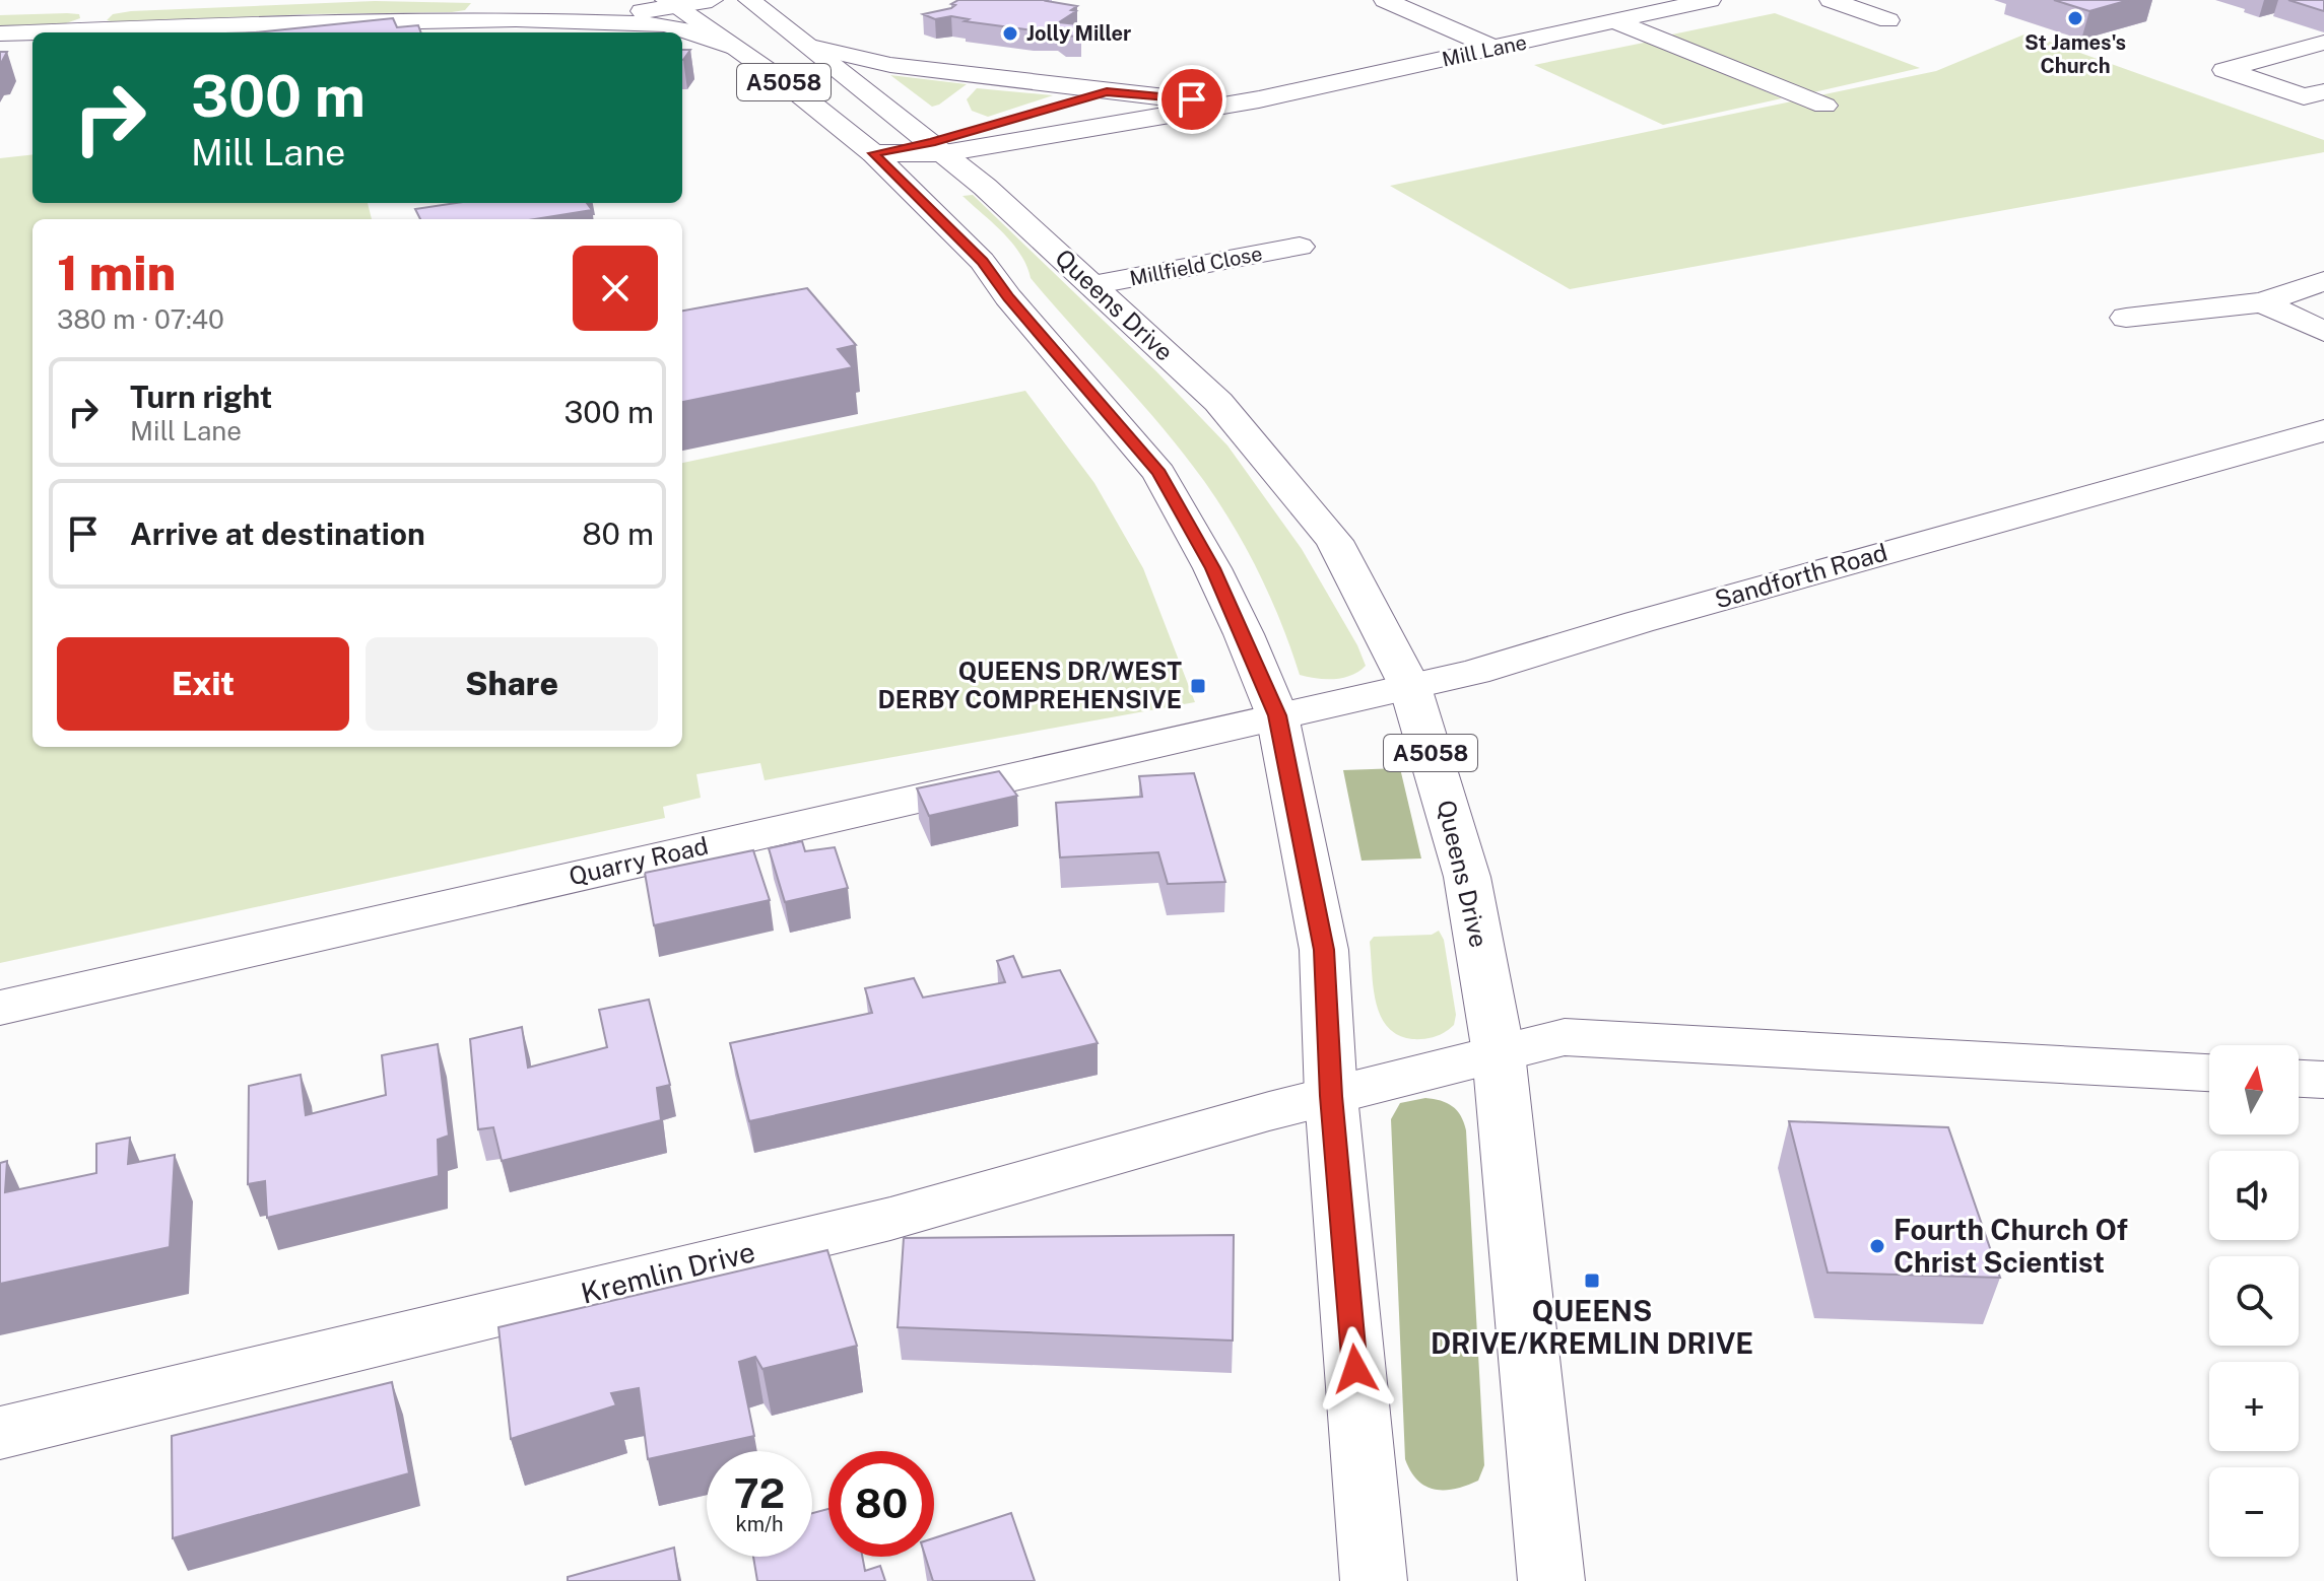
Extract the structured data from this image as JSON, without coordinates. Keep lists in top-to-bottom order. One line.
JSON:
{"streets":{"main road":["Mill Lane","A5058","Millfield Close","Queens Drive","Sandforth Road","Quarry Road","Kremlin Drive"]},"crossings":[["Mill Lane","Queens Drive"],["Millfield Close","Queens Drive"],["Queens Drive","Sandforth Road"],["Queens Drive","Quarry Road"],["Queens Drive","Kremlin Drive"],["Sandforth Road","Quarry Road"]],"places":{"other":["St James's Church","Jolly Miller","Fourth Church Of Christ Scientist"],"transit":["QUEENS DR/WEST DERBY COMPREHENSIVE","QUEENS DRIVE/KREMLIN DRIVE"]},"north":"top","page":{"turn":["300 m","Mill Lane"],"heading":["1 min","380 m · 07:40"],"list":[{"name":"Turn right","note":"Mill Lane","value":"300 m"},{"name":"Arrive at destination","value":"80 m"}],"buttons":["Exit","Share"],"map_buttons":["+","−"],"speed":"72 km/h","limit":"80"}}
